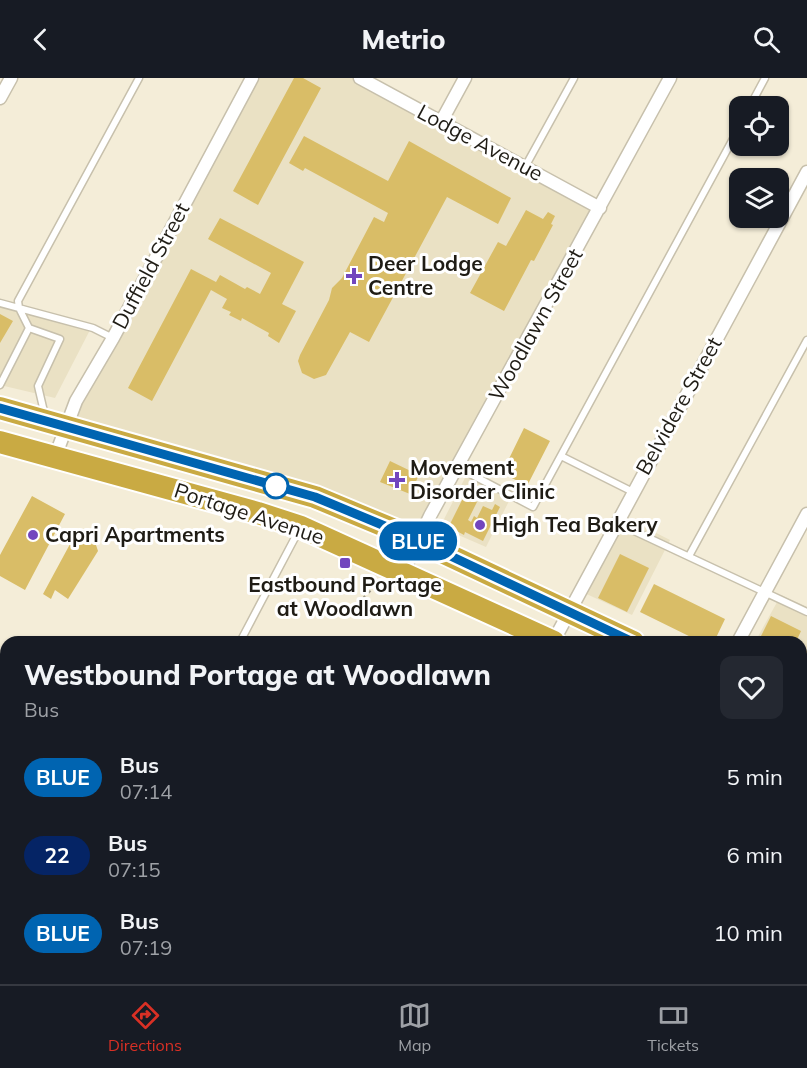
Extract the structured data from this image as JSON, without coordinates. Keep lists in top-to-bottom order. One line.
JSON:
{"streets":{"highway":["Portage Avenue"],"street":["Lodge Avenue","Duffield Street","Woodlawn Street","Belvidere Street"]},"crossings":[["Lodge Avenue","Woodlawn Street"],["Duffield Street","Portage Avenue"],["Woodlawn Street","Portage Avenue"],["Belvidere Street","Portage Avenue"]],"places":{"health":["Deer Lodge Centre","Movement Disorder Clinic"],"other":["High Tea Bakery","Capri Apartments"],"transit":["Eastbound Portage at Woodlawn"]},"lines":["bus line BLUE"],"page":{"header":"Metrio","on_map":"BLUE","heading":["Westbound Portage at Woodlawn","Bus"],"list":[{"mark":"BLUE","name":"Bus","note":"07:14","value":"5 min"},{"mark":"22","name":"Bus","note":"07:15","value":"6 min"},{"mark":"BLUE","name":"Bus","note":"07:19","value":"10 min"}],"tabs":["Directions","Map","Tickets"]}}
